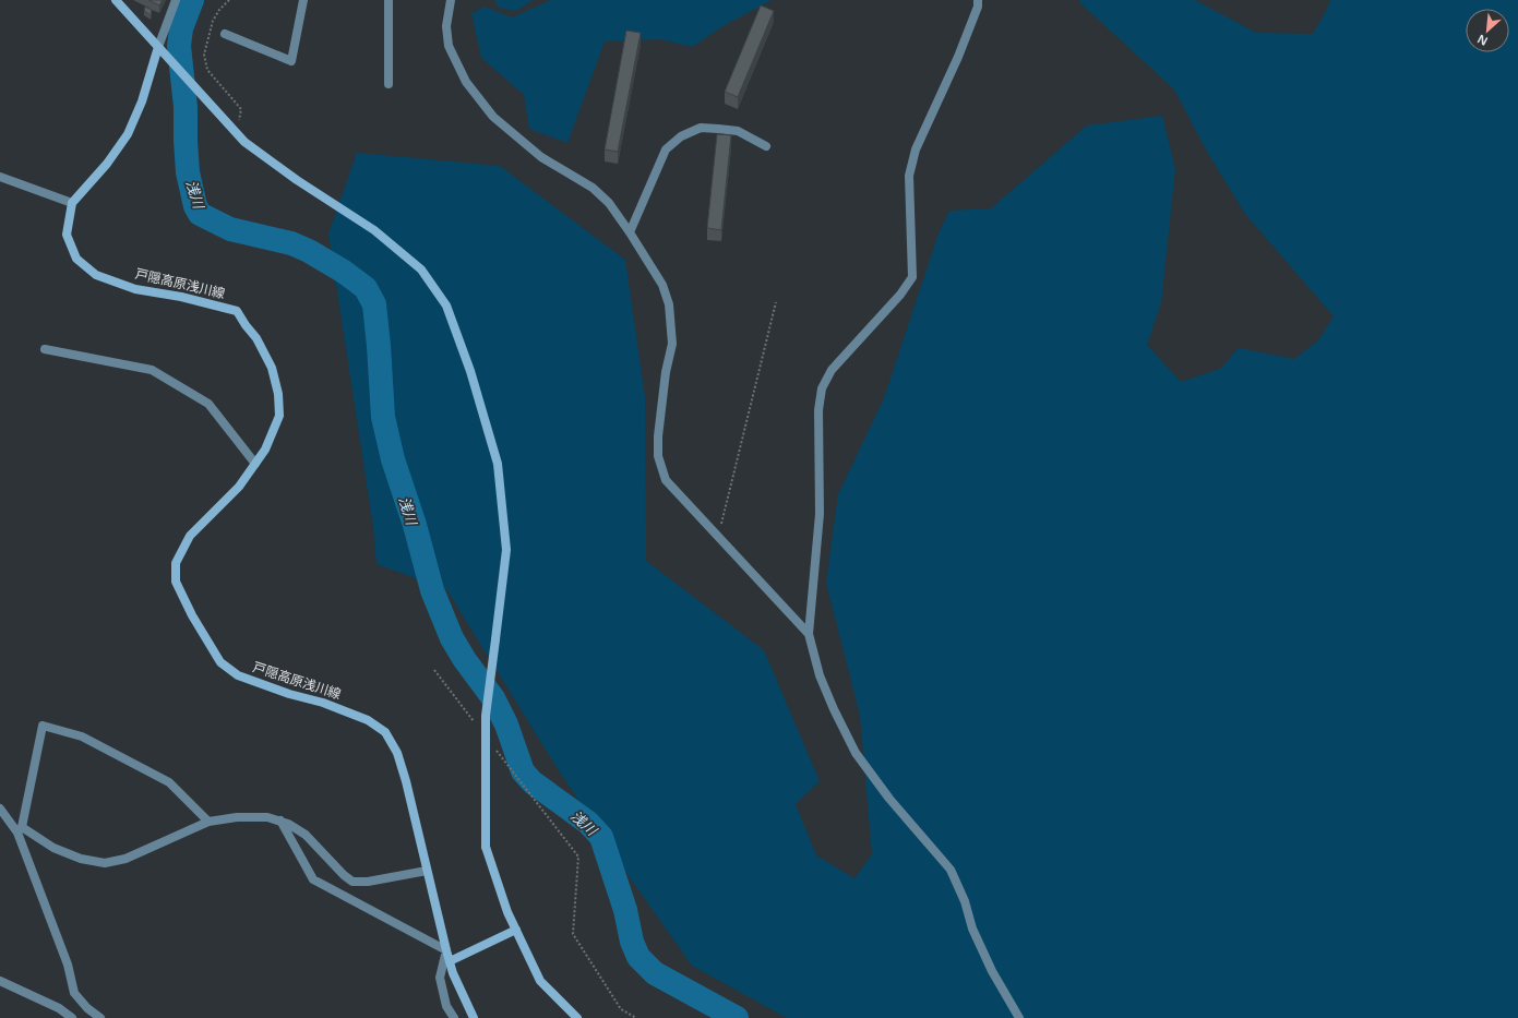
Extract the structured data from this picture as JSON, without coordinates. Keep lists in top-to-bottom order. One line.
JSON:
{"streets":{"main road":["戸隠高原浅川線"]},"water":["浅川"],"north":"bottom left"}
